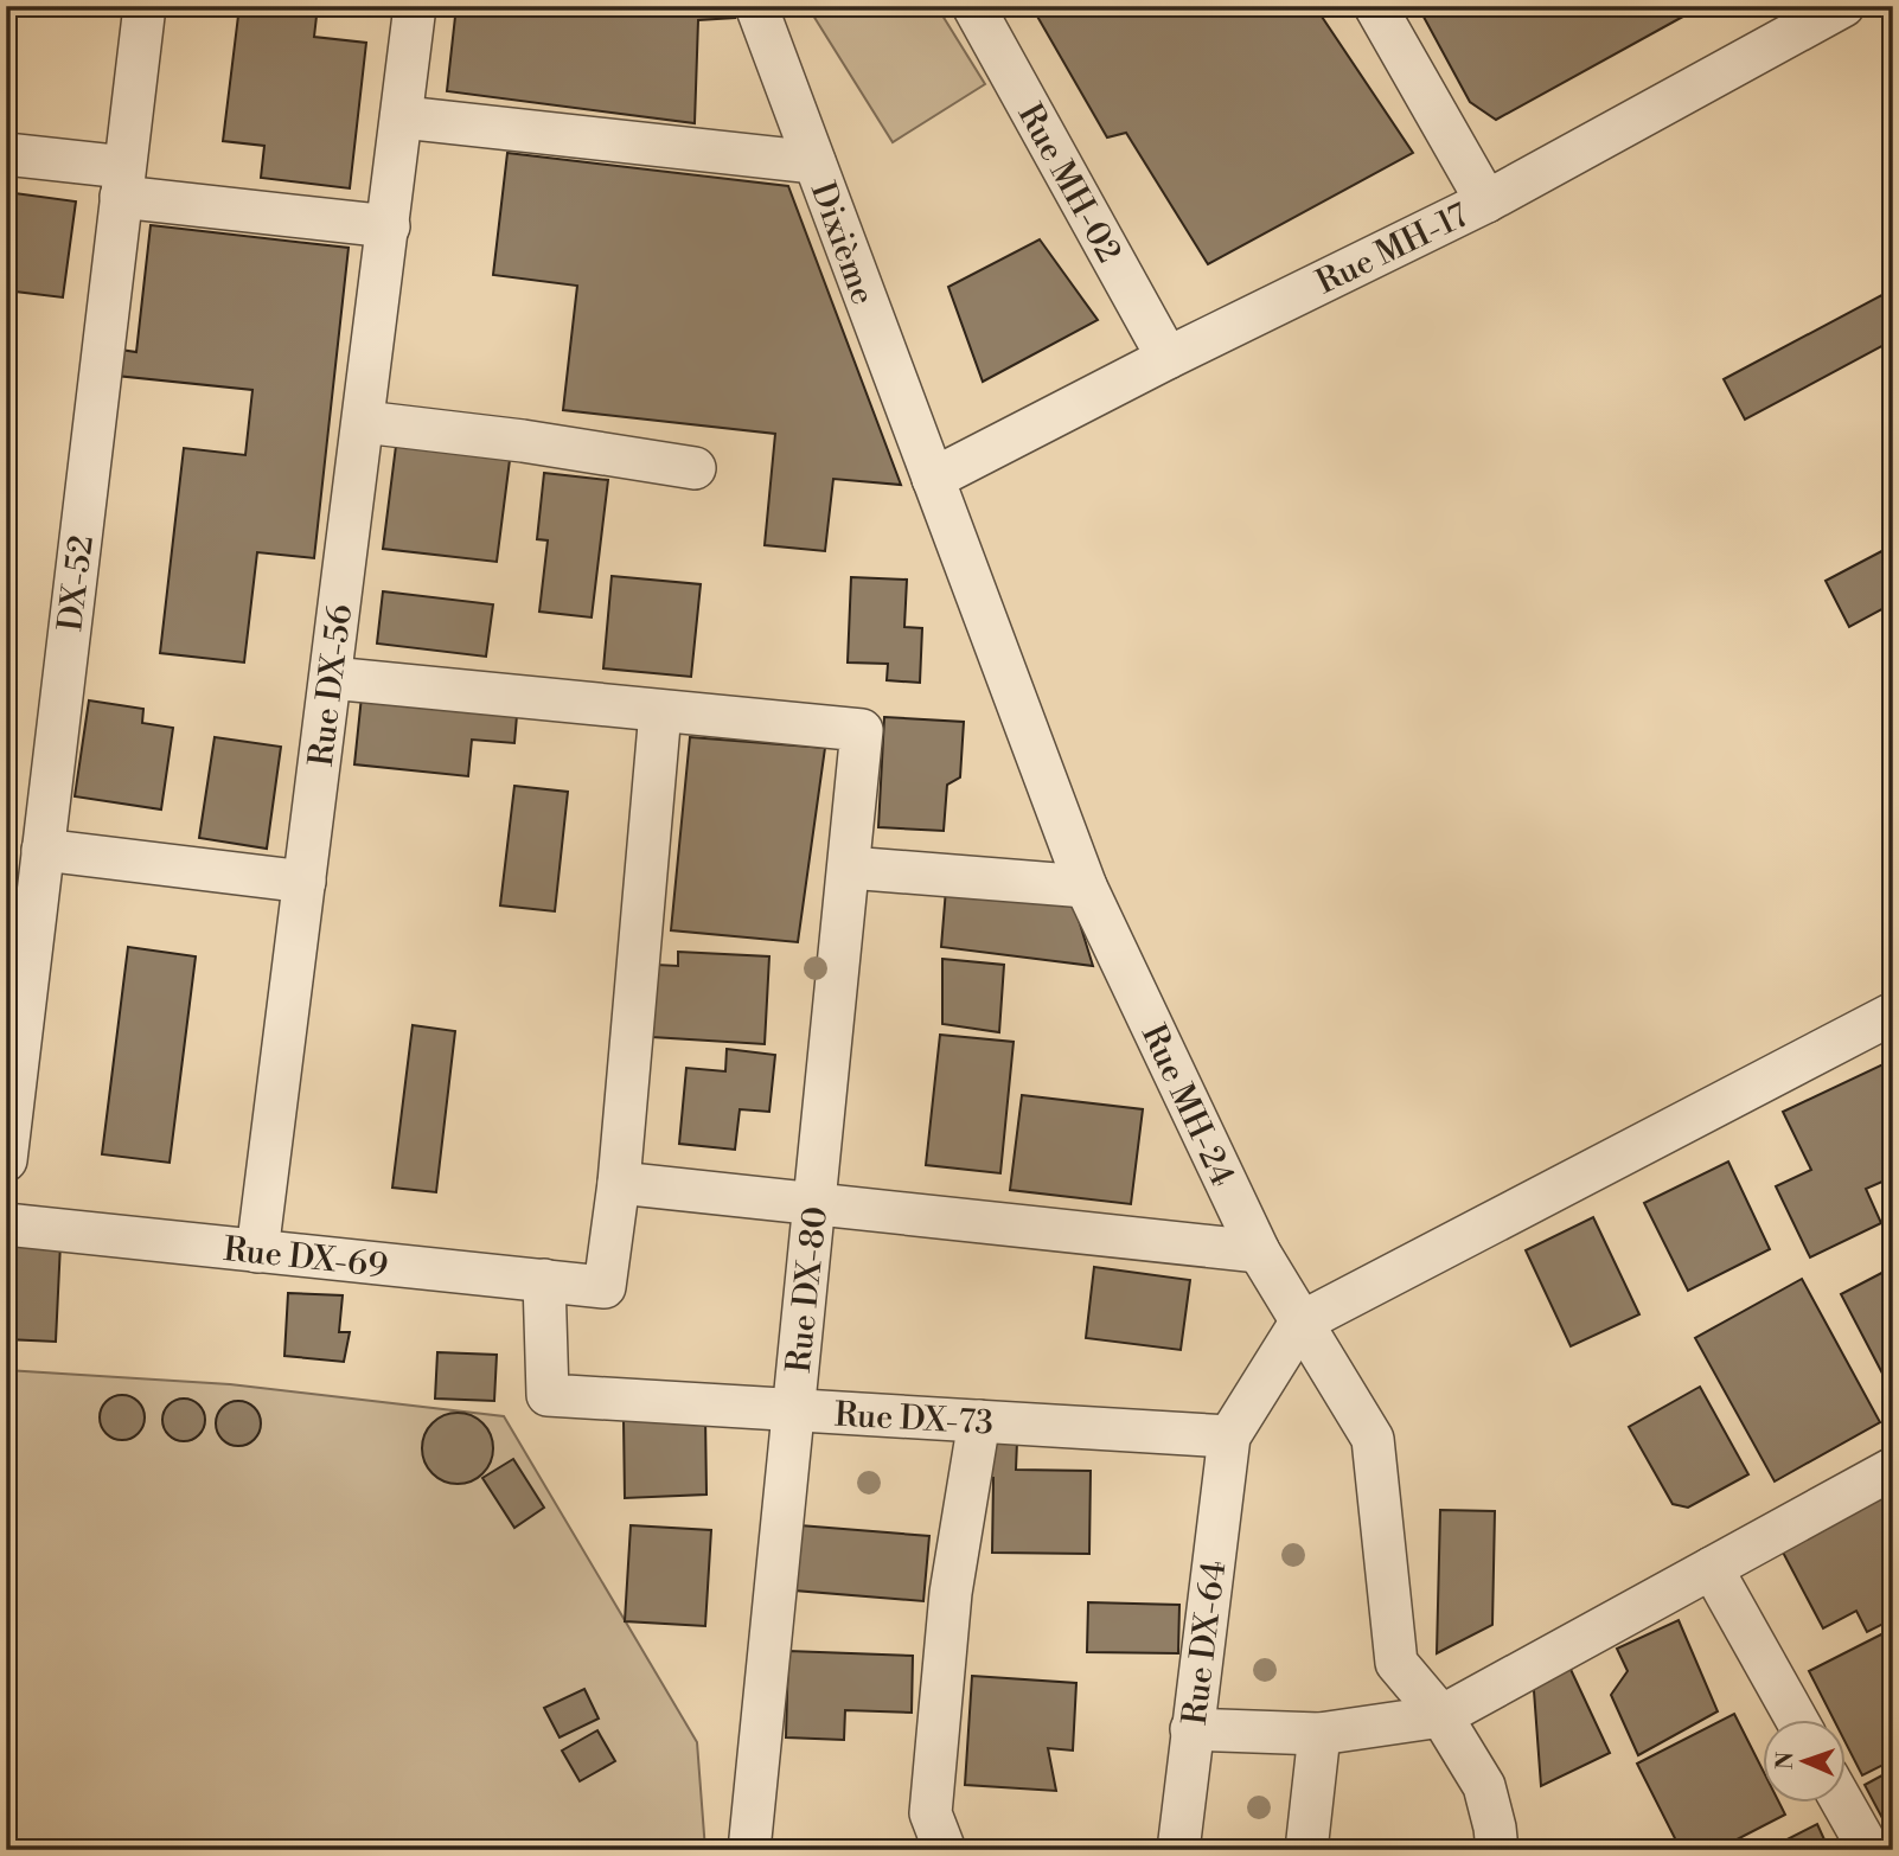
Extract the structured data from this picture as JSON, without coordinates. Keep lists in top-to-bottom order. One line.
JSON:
{"streets":{"street":["Rue MH-02","Dixième","Rue MH-17","DX-52","Rue DX-56","Rue MH-24","Rue DX-69","Rue DX-80","Rue DX-73","Rue DX-64"]},"crossings":[["Rue MH-02","Rue MH-17"],["Dixième","Rue MH-17"],["Dixième","Rue MH-24"],["Rue MH-17","Rue MH-24"],["Rue DX-56","Rue DX-69"],["Rue DX-69","Rue DX-73"],["Rue DX-80","Rue DX-73"],["Rue DX-73","Rue DX-64"]],"north":"left"}
